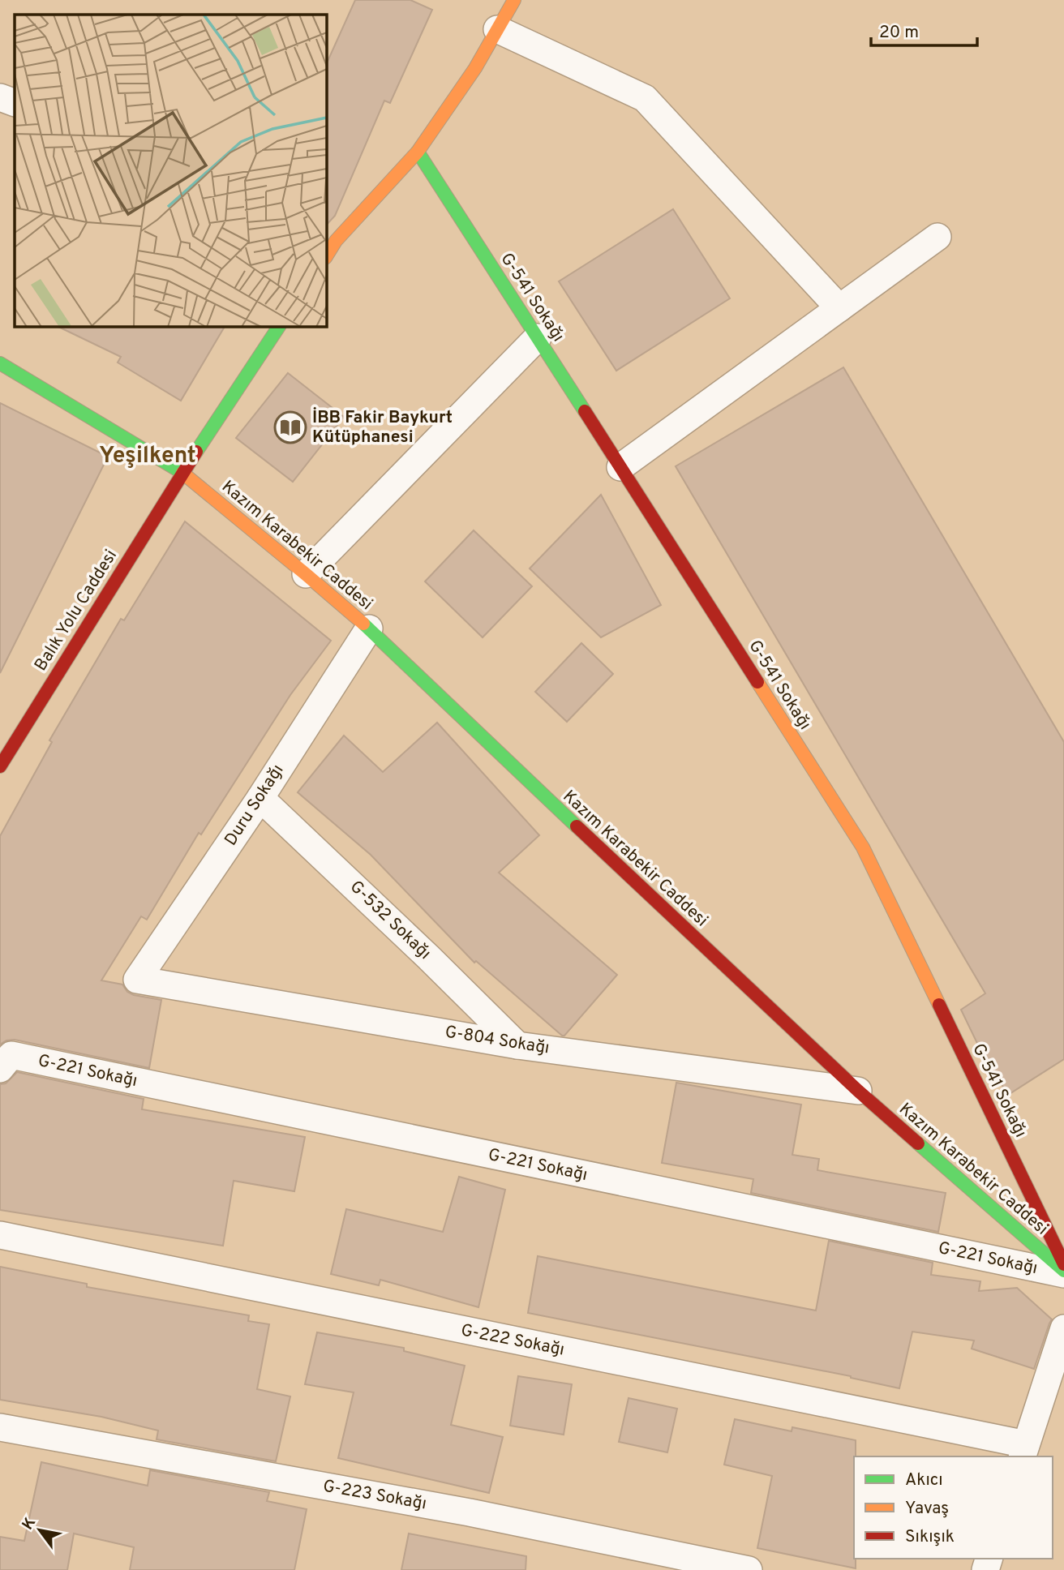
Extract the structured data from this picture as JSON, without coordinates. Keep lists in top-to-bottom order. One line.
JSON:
{"streets":{"main road":["G-541 Sokağı","Kazım Karabekir Caddesi","Balık Yolu Caddesi"],"street":["Duru Sokağı","G-532 Sokağı","G-804 Sokağı","G-221 Sokağı","G-222 Sokağı","G-223 Sokağı"]},"crossings":[["Kazım Karabekir Caddesi","Balık Yolu Caddesi"],["Kazım Karabekir Caddesi","Duru Sokağı"],["Kazım Karabekir Caddesi","G-804 Sokağı"],["Kazım Karabekir Caddesi","G-221 Sokağı"],["Duru Sokağı","G-532 Sokağı"],["Duru Sokağı","G-804 Sokağı"],["G-532 Sokağı","G-804 Sokağı"]],"districts":["Yeşilkent"],"places":{"library":["İBB Fakir Baykurt Kütüphanesi"]},"legend":["Akıcı","Yavaş","Sıkışık"],"scale_bar":"20 m","north":"top left"}
